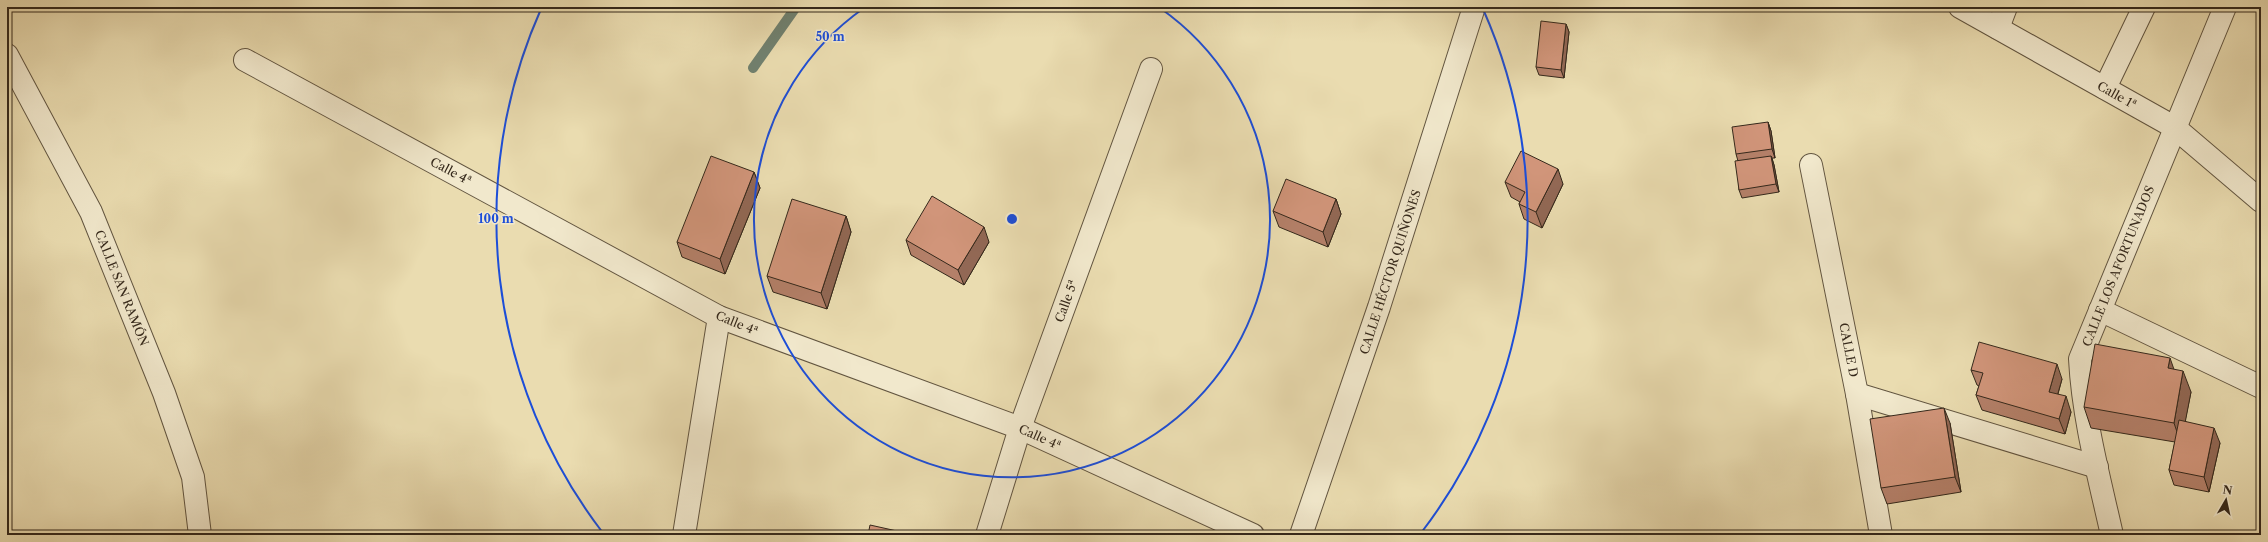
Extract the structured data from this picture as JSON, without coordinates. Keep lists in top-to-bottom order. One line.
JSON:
{"streets":{"street":["Calle 1ª","Calle 4ª","CALLE LOS AFORTUNADOS","CALLE HÉCTOR QUIÑONES","CALLE SAN RAMÓN","Calle 5ª","CALLE D"]},"crossings":[["Calle 1ª","CALLE LOS AFORTUNADOS"],["Calle 4ª","Calle 5ª"]],"north":"top","rings":["50 m","100 m"]}
